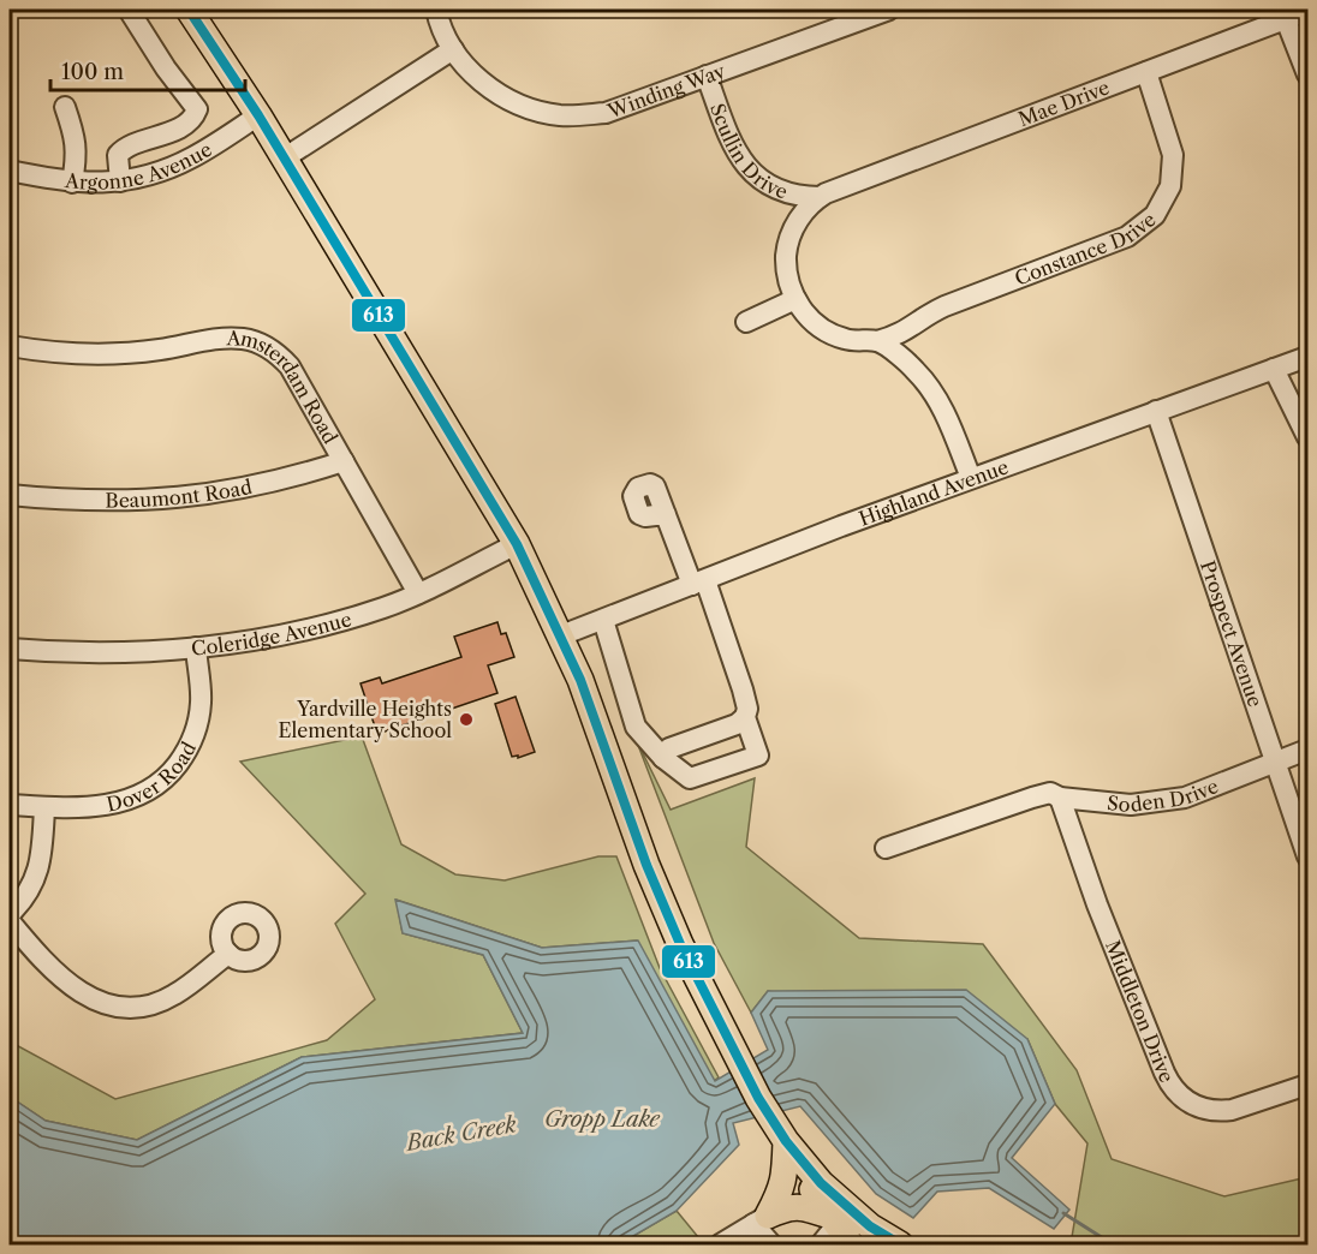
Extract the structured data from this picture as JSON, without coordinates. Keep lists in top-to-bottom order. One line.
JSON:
{"streets":{"street":["Winding Way","Mae Drive","Scullin Drive","Argonne Avenue","Constance Drive","Amsterdam Road","Highland Avenue","Beaumont Road","Coleridge Avenue","Prospect Avenue","Dover Road","Soden Drive","Middleton Drive"]},"crossings":[["Winding Way","Scullin Drive"],["Mae Drive","Scullin Drive"],["Mae Drive","Constance Drive"],["Scullin Drive","Constance Drive"],["Amsterdam Road","Beaumont Road"],["Amsterdam Road","Coleridge Avenue"],["Highland Avenue","Prospect Avenue"],["Coleridge Avenue","Dover Road"],["Prospect Avenue","Soden Drive"],["Soden Drive","Middleton Drive"]],"water":["Gropp Lake","Back Creek"],"places":["Yardville Heights Elementary School"],"lines":["transit line 613"],"scale_bar":"100 m"}
